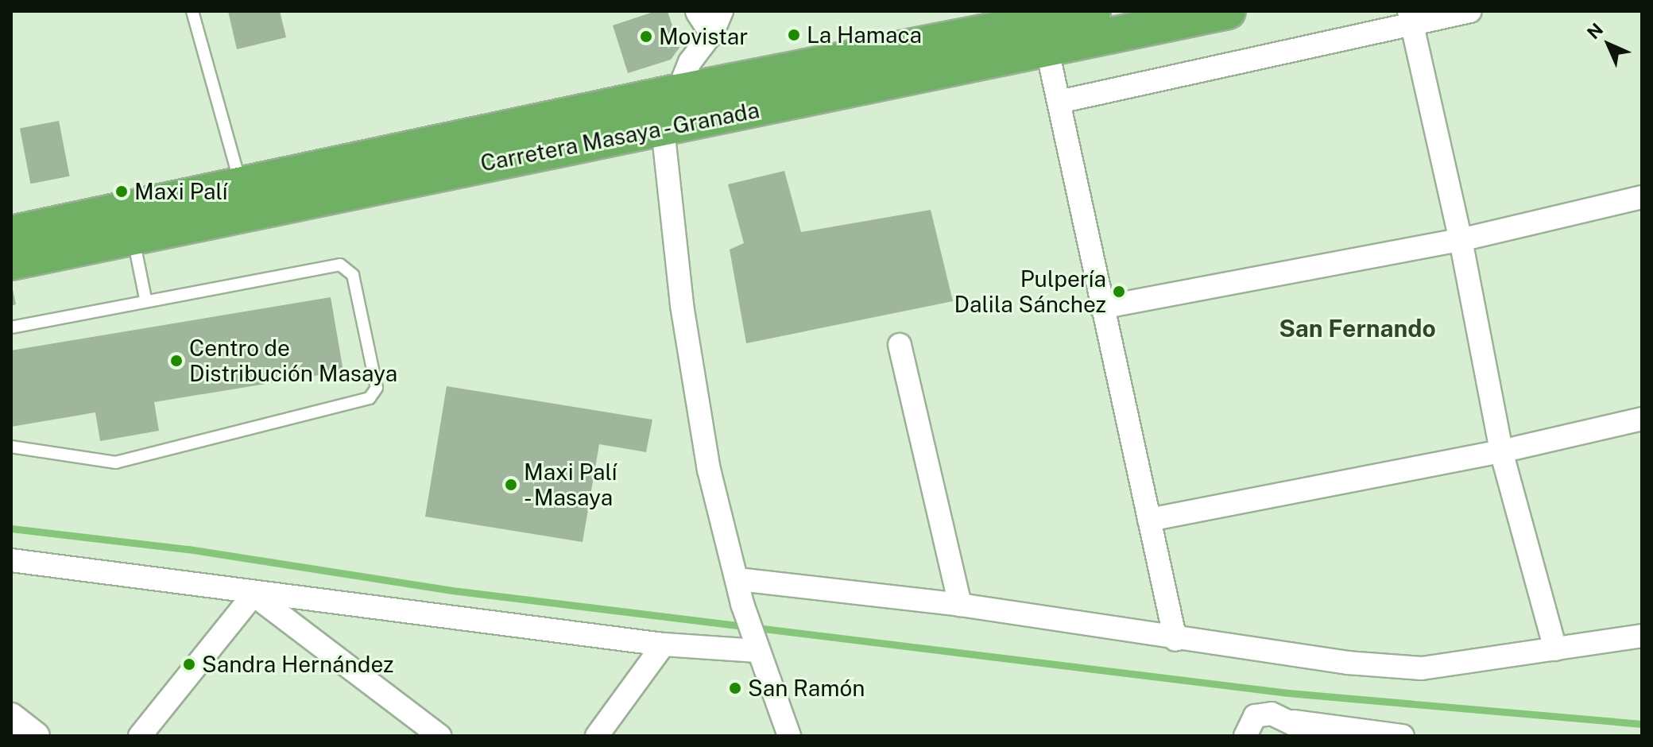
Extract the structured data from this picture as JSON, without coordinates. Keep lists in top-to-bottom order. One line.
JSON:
{"streets":{"highway":["Carretera Masaya - Granada"]},"districts":["San Fernando"],"places":["La Hamaca","Movistar","Maxi Palí","Pulpería Dalila Sánchez","Centro de Distribución Masaya","Maxi Palí - Masaya","Sandra Hernández","San Ramón"],"north":"top left"}
